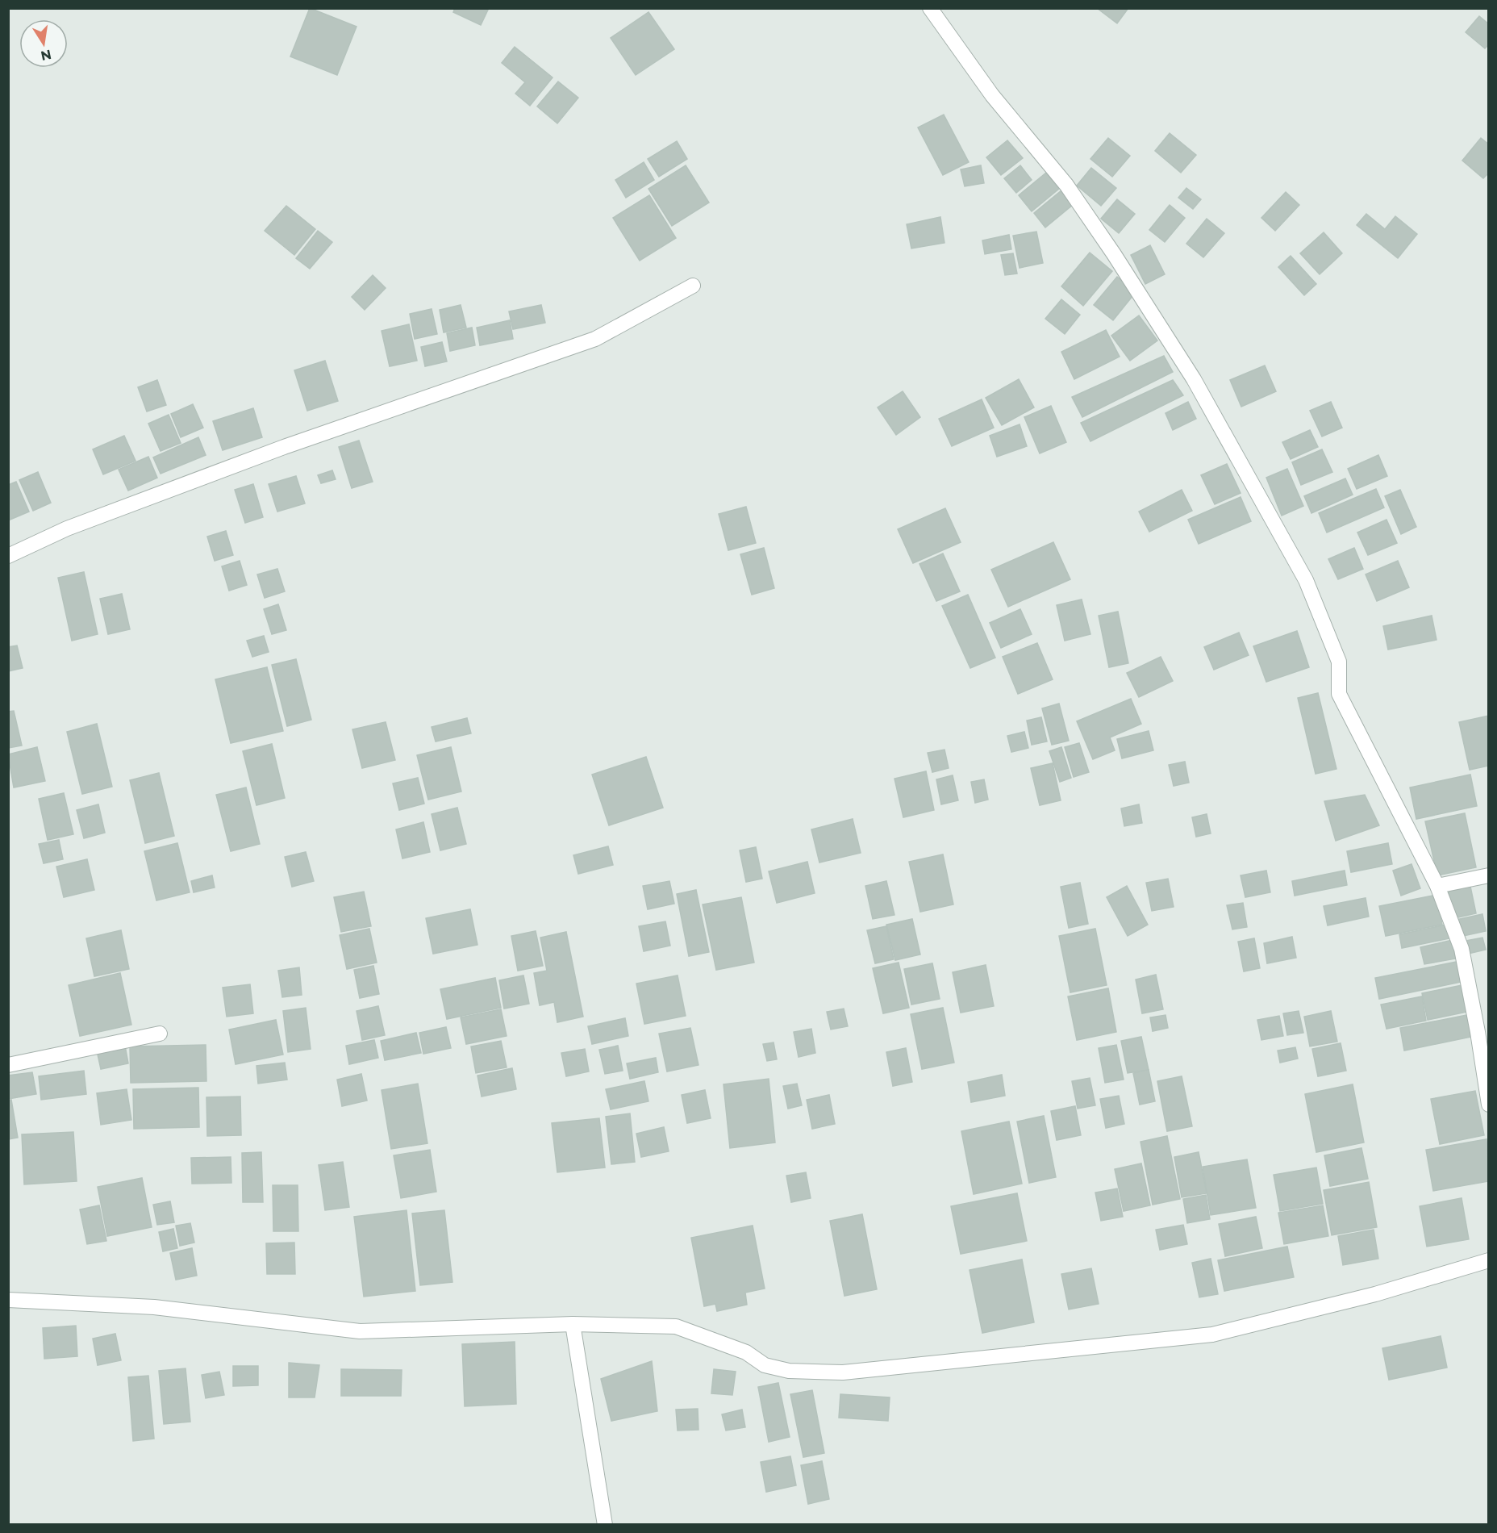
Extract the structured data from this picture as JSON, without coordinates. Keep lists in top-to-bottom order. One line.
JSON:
{"north":"bottom"}
